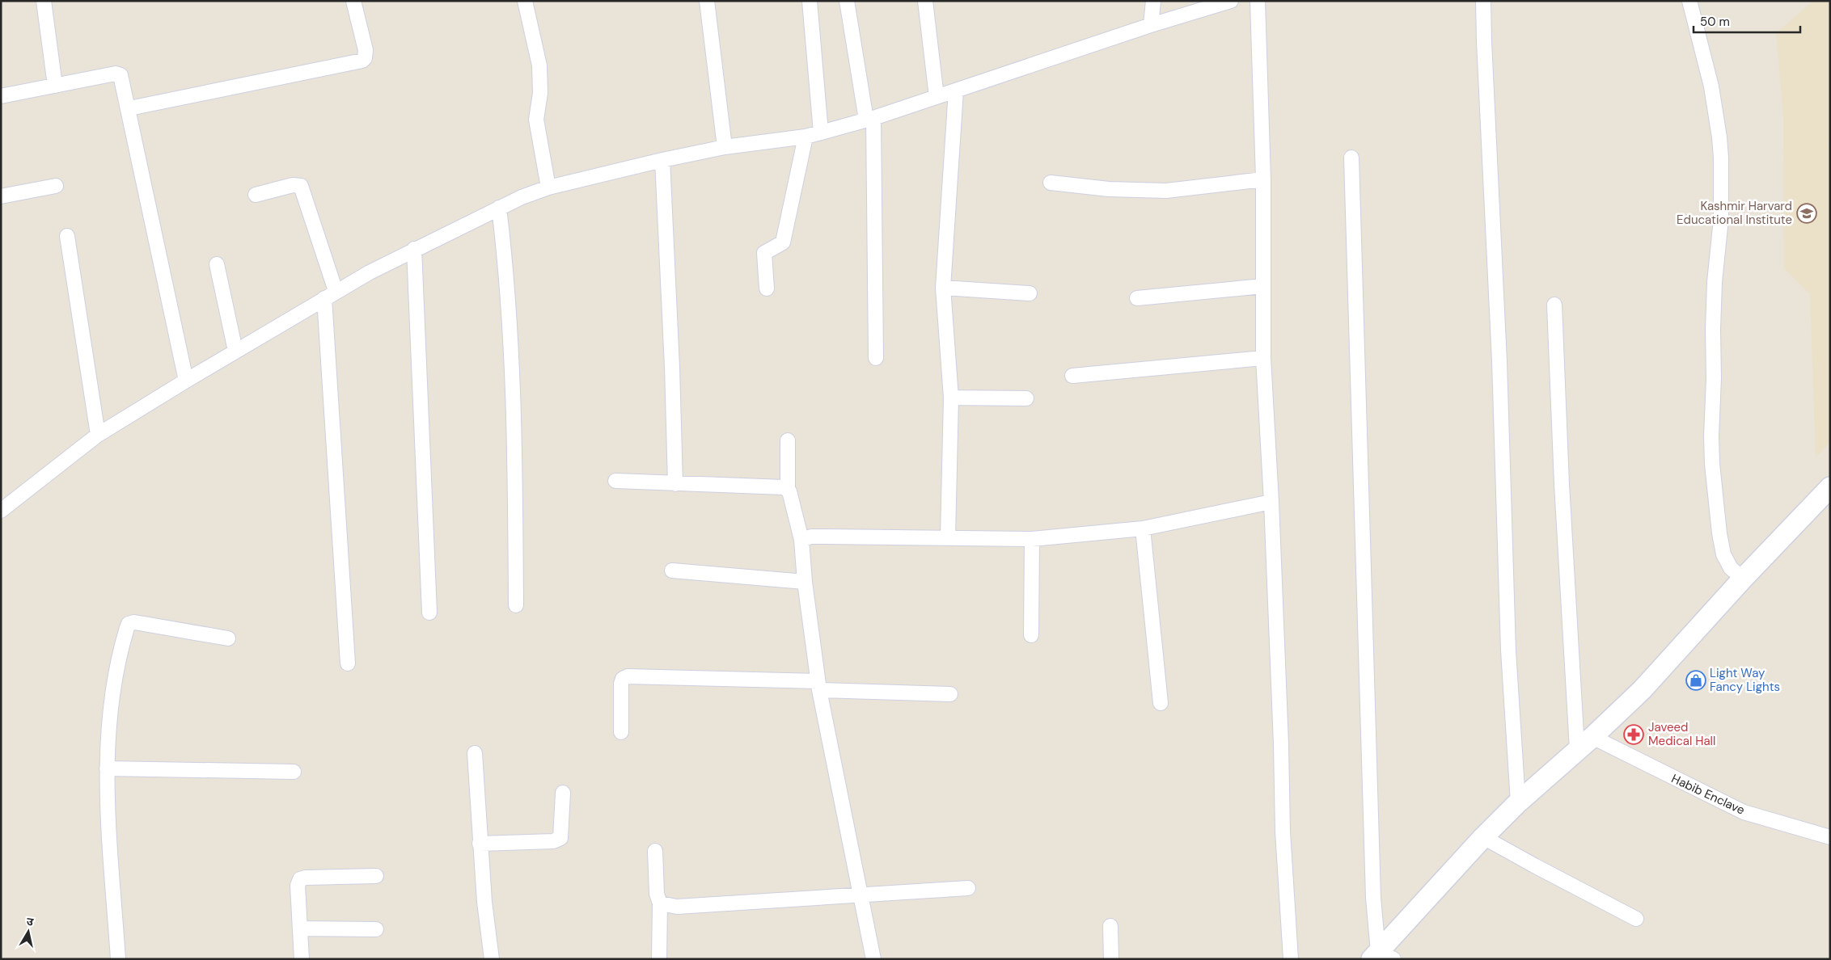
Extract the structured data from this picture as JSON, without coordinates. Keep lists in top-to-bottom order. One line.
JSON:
{"streets":{"street":["Habib Enclave"]},"places":{"school or university":["Kashmir Harvard Educational Institute"],"shop":["Light Way Fancy Lights"],"pharmacy":["Javeed Medical Hall"]},"scale_bar":"50 m","north":"top"}
